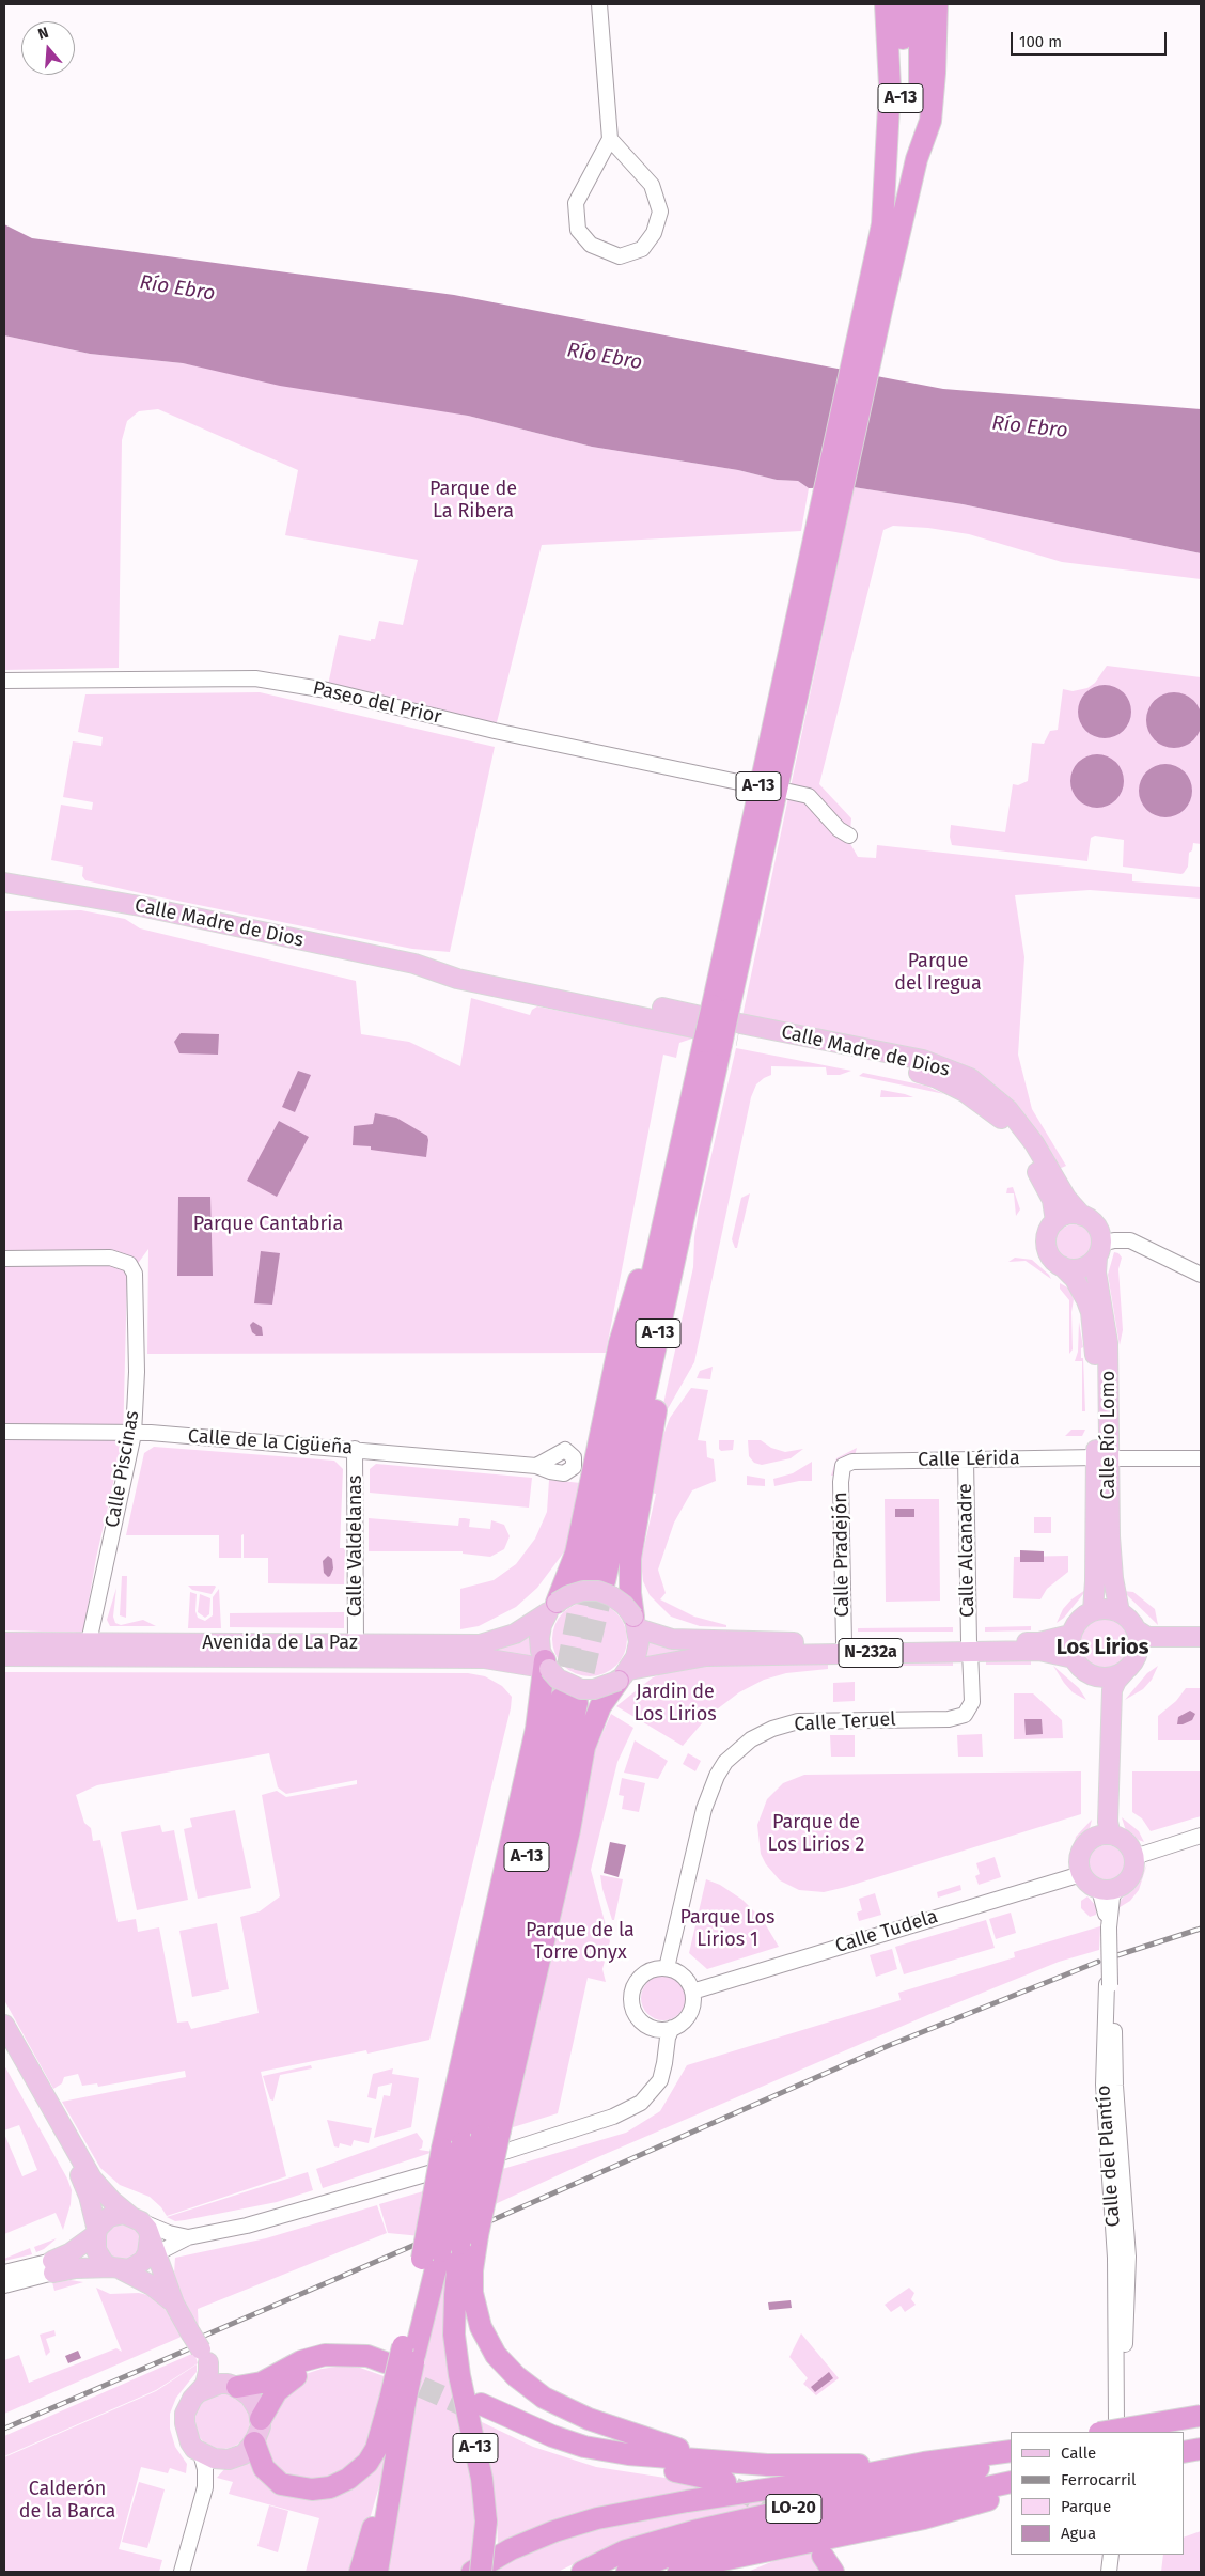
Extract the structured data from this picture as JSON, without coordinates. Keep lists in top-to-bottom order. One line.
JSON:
{"streets":{"highway":["A-13","LO-20"],"main road":["Calle Madre de Dios","Calle Río Lomo","Avenida de La Paz","N-232a"],"street":["Paseo del Prior","Calle de la Cigüeña","Calle Lérida","Calle Piscinas","Calle Valdelanas","Calle Alcanadre","Calle Pradejón","Calle Teruel","Calle Tudela","Calle del Plantío"]},"crossings":[["A-13","Calle Madre de Dios"],["Calle Madre de Dios","Calle Río Lomo"],["Calle Río Lomo","Calle Lérida"],["Calle Río Lomo","N-232a"],["Calle de la Cigüeña","Calle Piscinas"],["Calle de la Cigüeña","Calle Valdelanas"],["Calle Lérida","Calle Alcanadre"],["Calle Lérida","Calle Pradejón"],["Calle Piscinas","Avenida de La Paz"],["Calle Valdelanas","Avenida de La Paz"],["Calle Alcanadre","N-232a"],["Calle Alcanadre","Calle Teruel"],["Calle Pradejón","N-232a"],["Avenida de La Paz","N-232a"],["N-232a","Calle Teruel"],["Calle Teruel","Calle Tudela"],["Calle Tudela","Calle del Plantío"]],"districts":["Los Lirios"],"water":["Río Ebro"],"parks":["Parque de La Ribera","Parque del Iregua","Parque Cantabria","Jardin de Los Lirios","Parque de Los Lirios 2","Parque Los Lirios 1","Parque de la Torre Onyx","Calderón de la Barca"],"legend":["Calle","Ferrocarril","Parque","Agua"],"scale_bar":"100 m","north":"top"}
